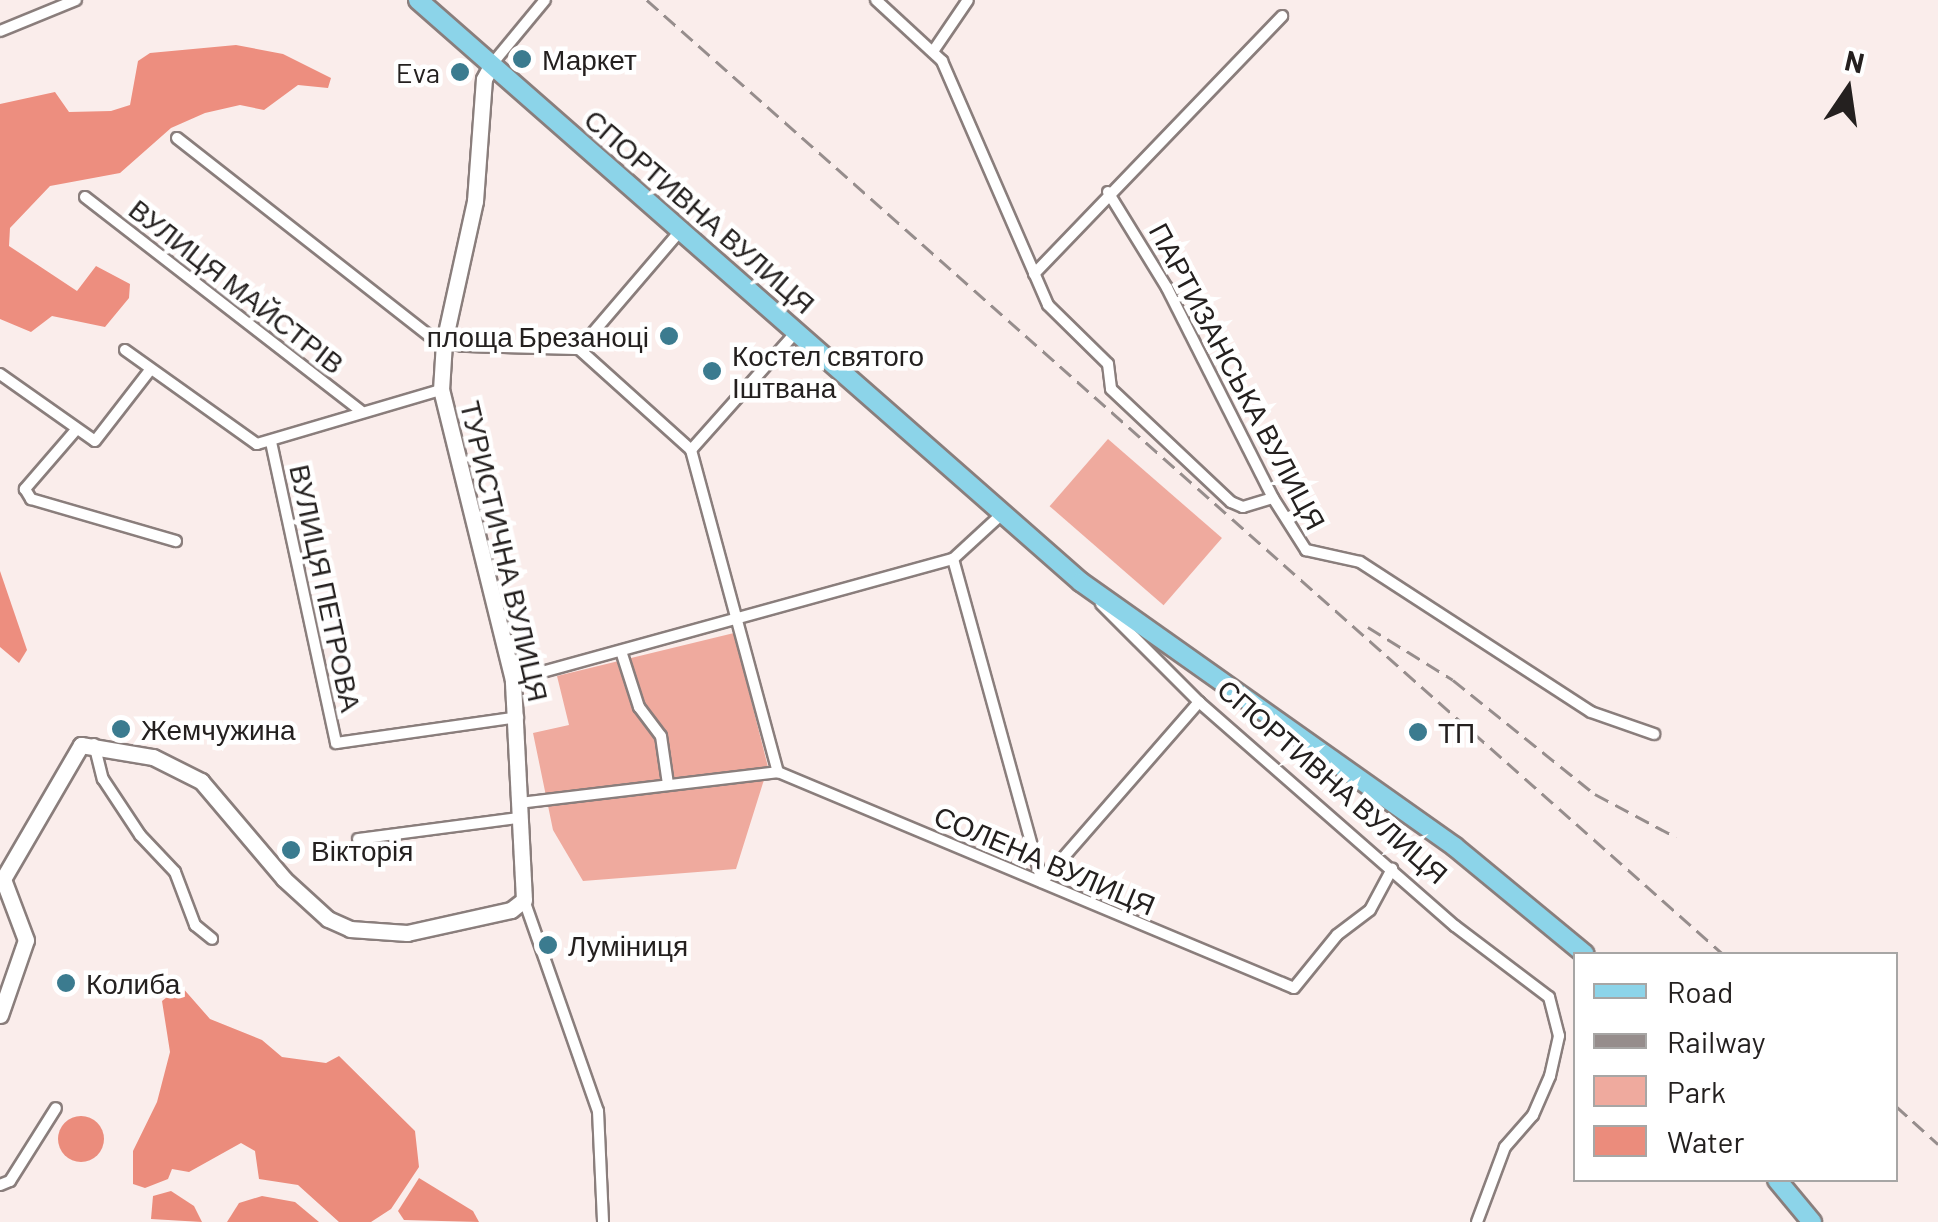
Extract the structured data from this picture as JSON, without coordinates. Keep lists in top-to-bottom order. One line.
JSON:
{"streets":{"main road":["СПОРТИВНА ВУЛИЦЯ"],"street":["ВУЛИЦЯ МАЙСТРІВ","ПАРТИЗАНСЬКА ВУЛИЦЯ","ТУРИСТИЧНА ВУЛИЦЯ","ВУЛИЦЯ ПЕТРОВА","СОЛЕНА ВУЛИЦЯ"]},"crossings":[["СПОРТИВНА ВУЛИЦЯ","ТУРИСТИЧНА ВУЛИЦЯ"],["СПОРТИВНА ВУЛИЦЯ","СОЛЕНА ВУЛИЦЯ"],["ТУРИСТИЧНА ВУЛИЦЯ","ВУЛИЦЯ ПЕТРОВА"]],"places":["Маркет","Eva","площа Брезаноці","Костел святого Іштвана","Жемчужина","ТП","Вікторія","Луміниця","Колиба"],"legend":["Road","Railway","Park","Water"],"north":"top"}
